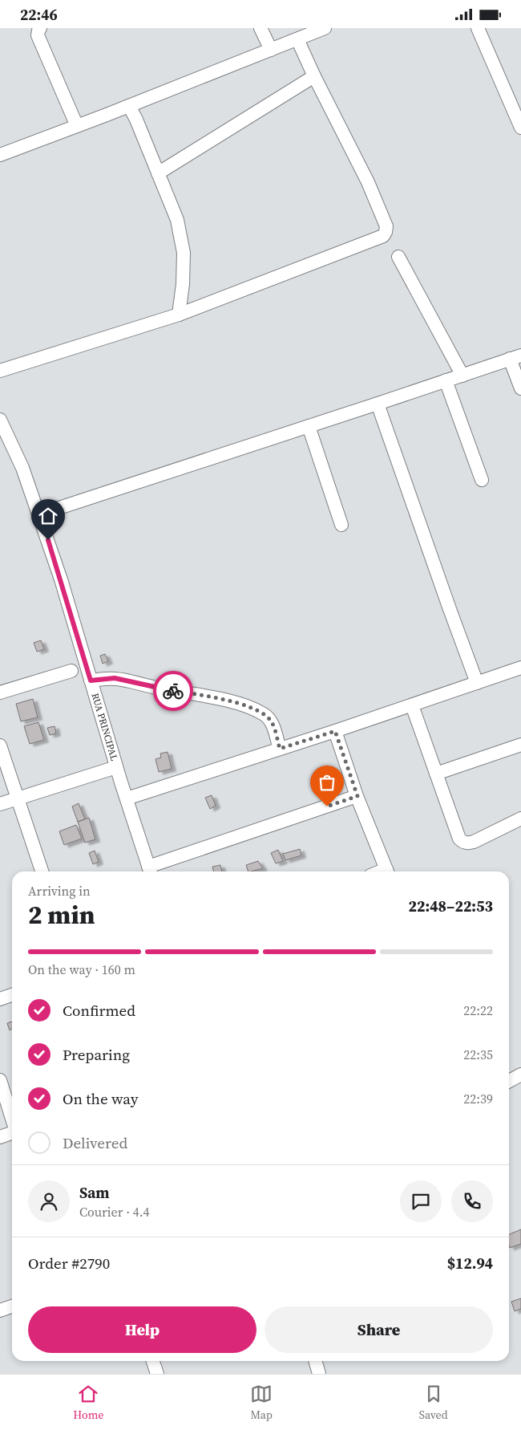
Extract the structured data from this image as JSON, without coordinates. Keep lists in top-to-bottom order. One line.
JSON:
{"streets":{"street":["RUA PRINCIPAL"]},"page":{"status":"22:46","heading":["2 min","Arriving in","22:48–22:53"],"panel":["Sam","Courier · 4.4","Order #2790","$12.94"],"bar":"On the way · 160 m","list":[["Confirmed","22:22"],["Preparing","22:35"],["On the way","22:39"],"Delivered"],"buttons":["Help","Share"],"tabs":["Home","Map","Saved"]}}
